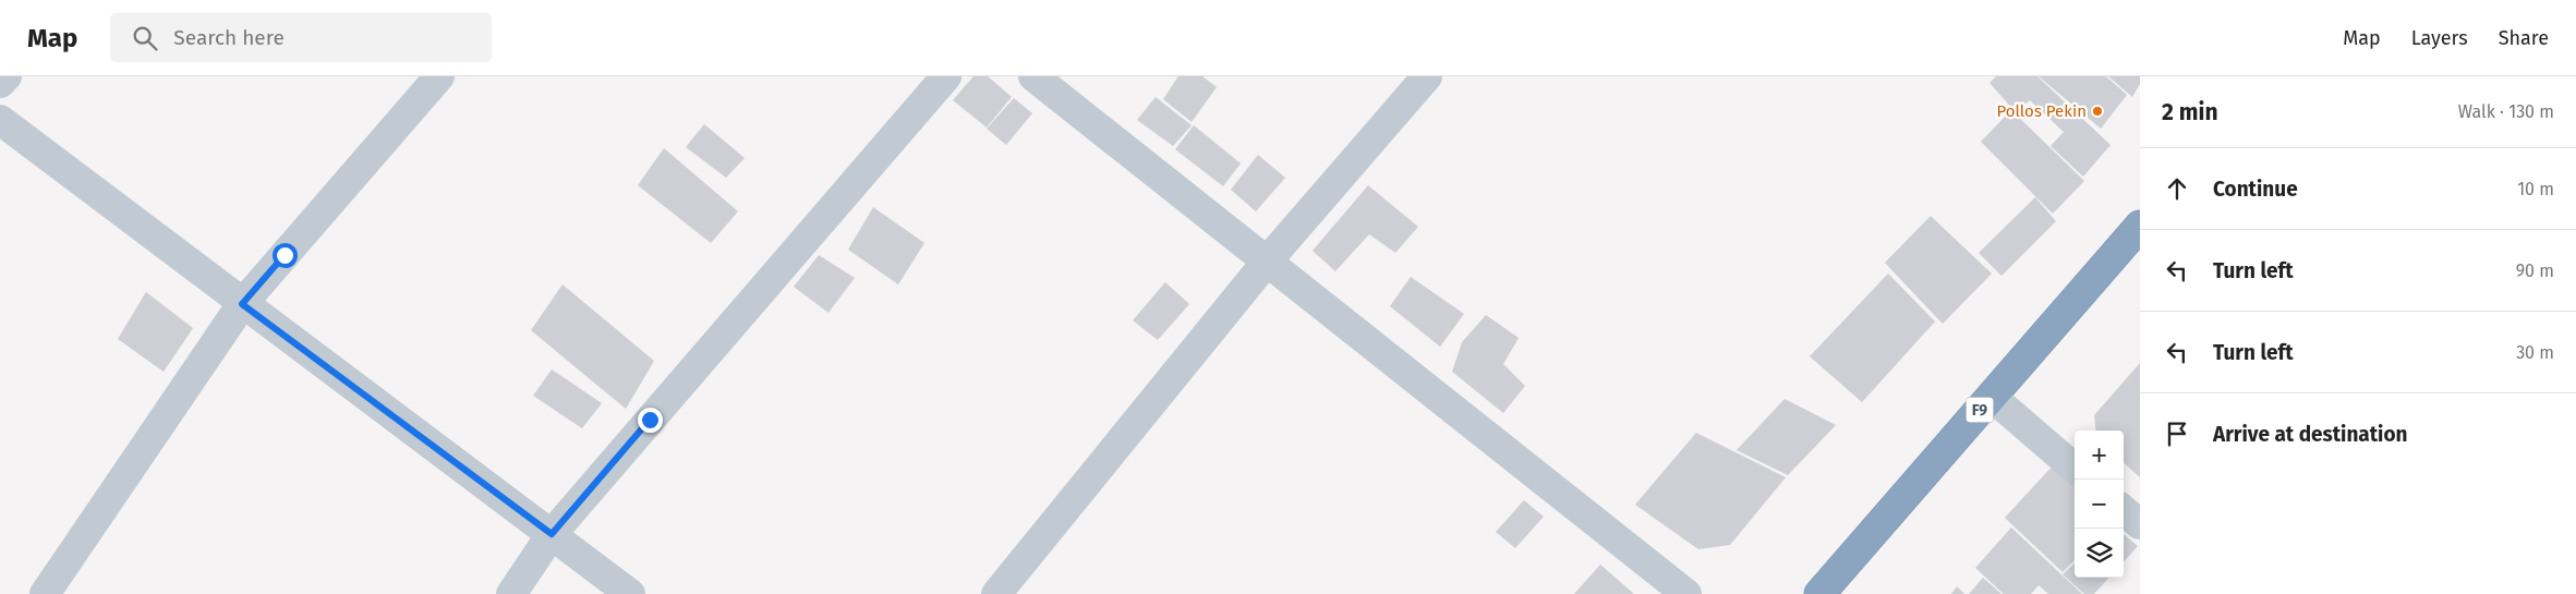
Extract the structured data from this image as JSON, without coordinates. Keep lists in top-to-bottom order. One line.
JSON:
{"streets":{"highway":["F9"]},"places":["Pollos Pekin"],"page":{"header":"Map","search":"Search here","nav":["Map","Layers","Share"],"heading":["2 min","Walk · 130 m"],"list":[["Continue","10 m"],["Turn left","90 m"],["Turn left","30 m"],"Arrive at destination"],"map_buttons":["+","−"]}}
